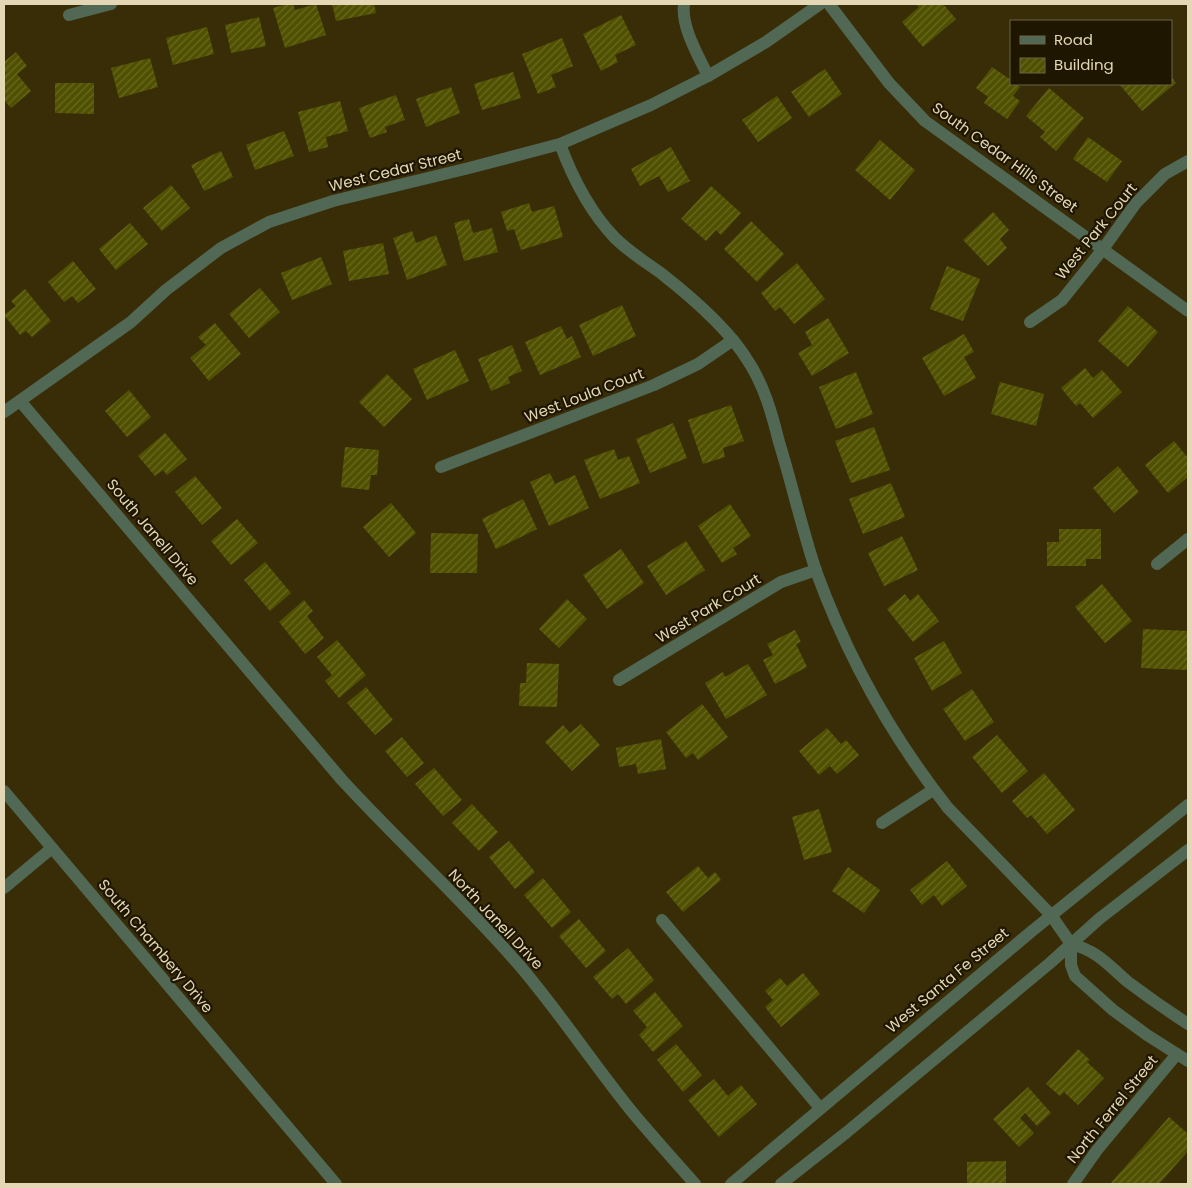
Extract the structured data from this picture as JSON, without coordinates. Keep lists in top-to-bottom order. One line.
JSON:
{"streets":{"street":["South Cedar Hills Street","West Cedar Street","West Park Court","West Loula Court","South Janell Drive","North Janell Drive","South Chambery Drive","West Santa Fe Street","North Ferrel Street"]},"crossings":[["South Cedar Hills Street","West Park Court"],["West Cedar Street","South Janell Drive"],["South Janell Drive","North Janell Drive"]],"legend":["Road","Building"]}
